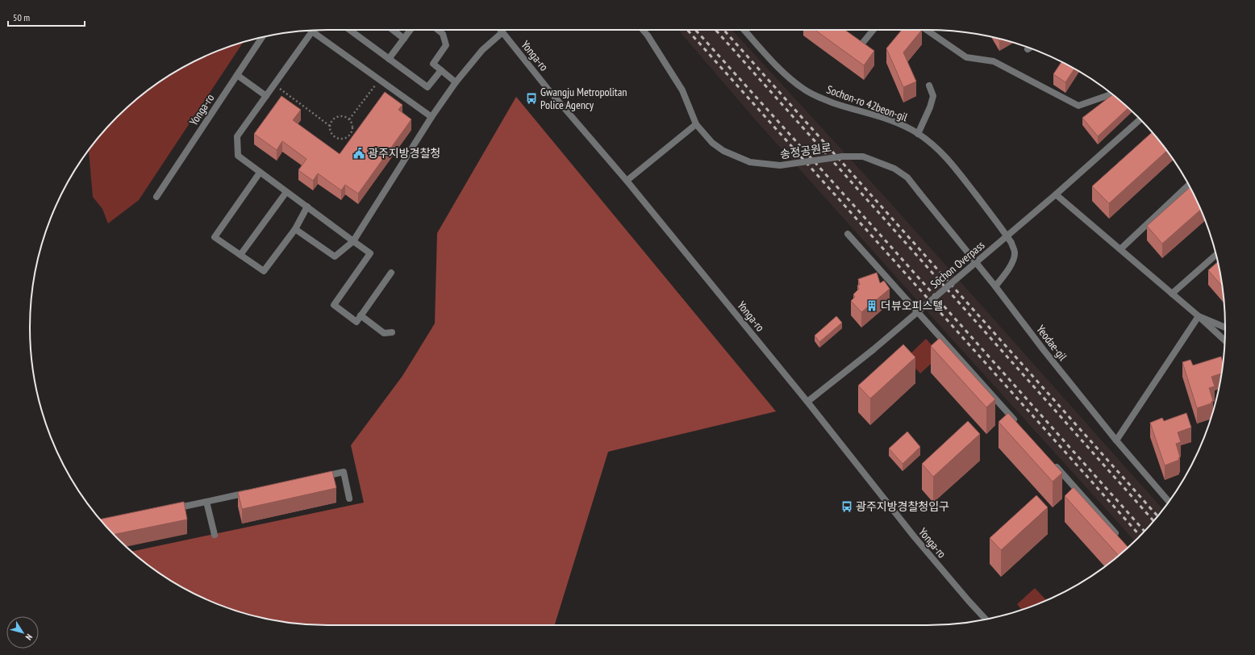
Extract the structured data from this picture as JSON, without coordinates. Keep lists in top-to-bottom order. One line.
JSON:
{"streets":{"street":["Yonga-ro","Sochon-ro 42beon-gil","송정공원로","Sochon Overpass","Yeodae-gil"]},"crossings":[["Yonga-ro","Sochon Overpass"],["Sochon-ro 42beon-gil","Yeodae-gil"],["송정공원로","Yeodae-gil"]],"places":{"bus stop":["Gwangju Metropolitan Police Agency","광주지방경찰청입구"],"public building":["광주지방경찰청"],"building":["더뷰오피스텔"]},"scale_bar":"50 m","north":"bottom right"}
